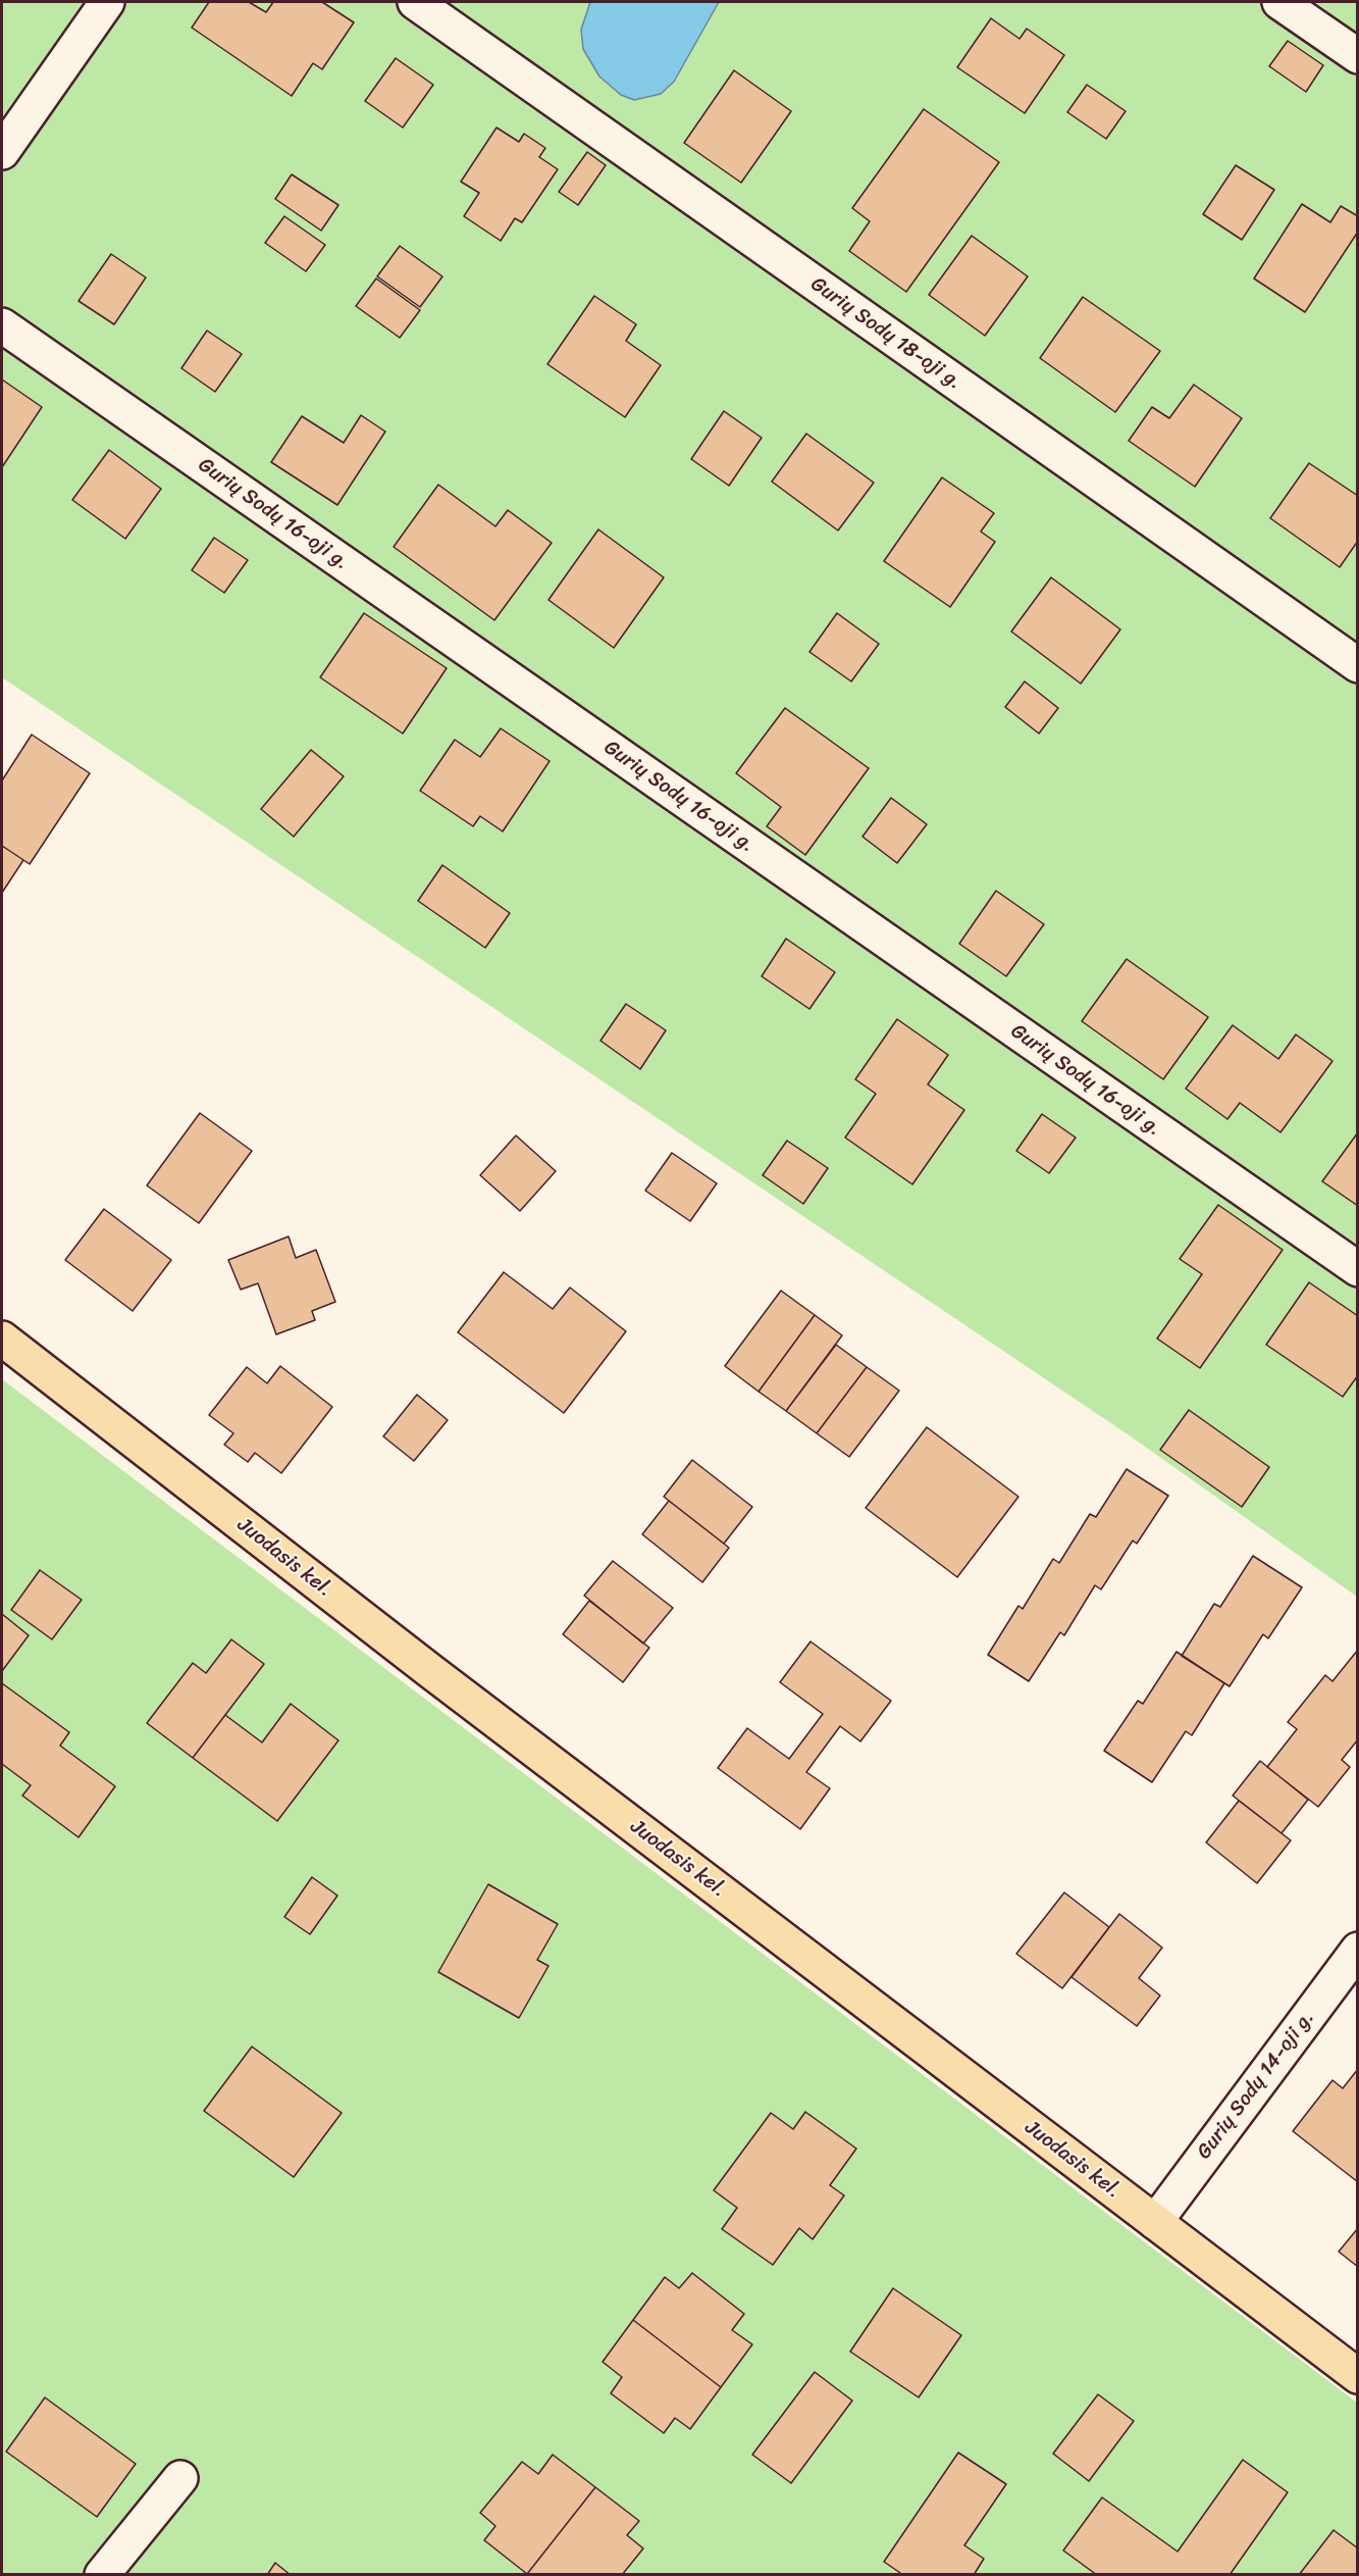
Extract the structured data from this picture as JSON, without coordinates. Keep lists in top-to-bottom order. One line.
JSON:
{"streets":{"main road":["Juodasis kel."],"street":["Gurių Sodų 18-oji g.","Gurių Sodų 16-oji g.","Gurių Sodų 14-oji g."]},"crossings":[["Juodasis kel.","Gurių Sodų 14-oji g."]]}
